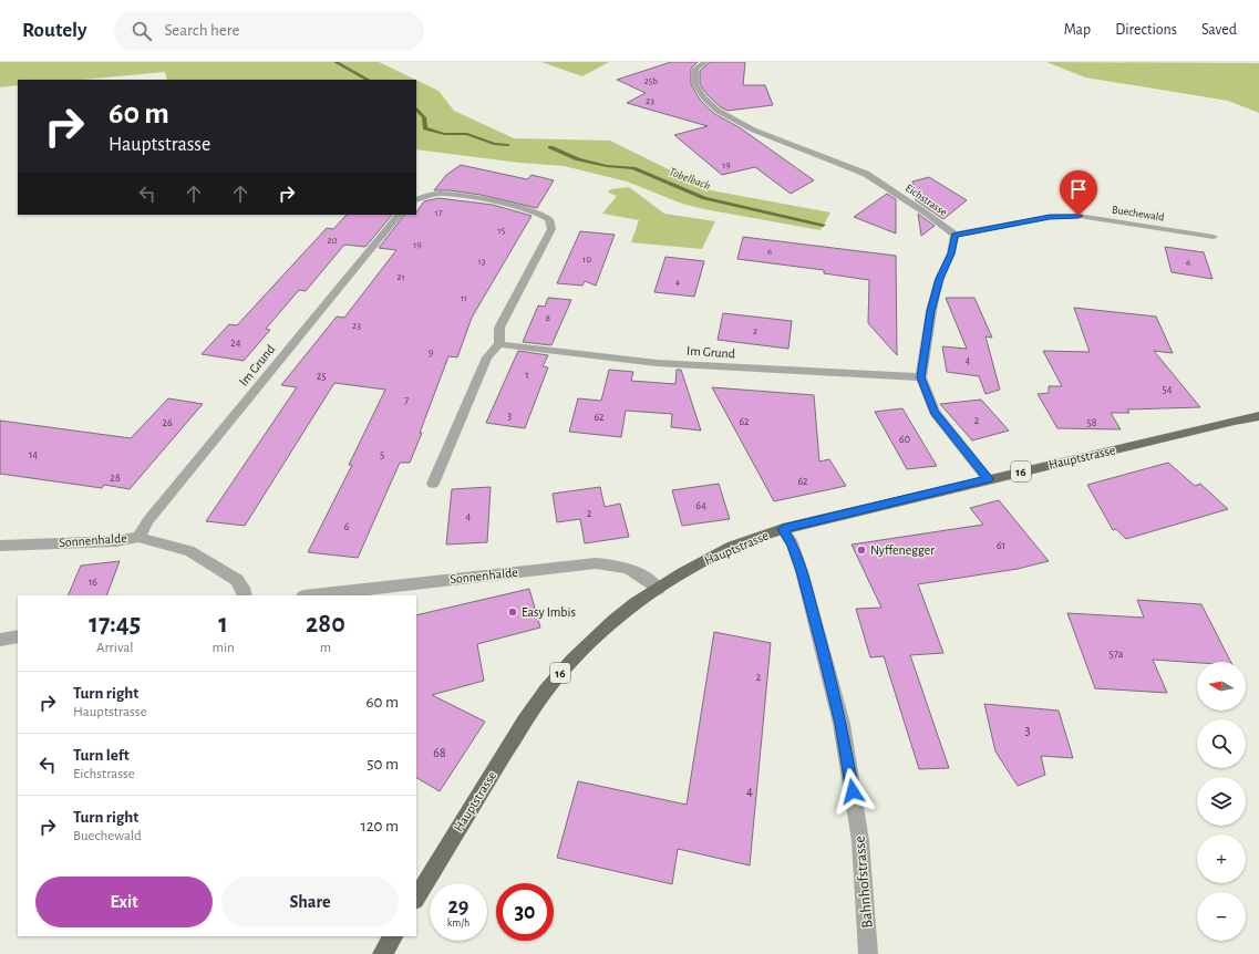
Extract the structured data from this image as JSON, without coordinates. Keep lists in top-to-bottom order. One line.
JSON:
{"streets":{"main road":["Hauptstrasse","16"],"street":["Eichstrasse","Buechewald","Im Grund","Sonnenhalde","Bahnhofstrasse"]},"crossings":[["Eichstrasse","Buechewald"],["Im Grund","Sonnenhalde"],["Hauptstrasse","Sonnenhalde"],["Hauptstrasse","Bahnhofstrasse"]],"water":["Tobelbach"],"places":["Nyffenegger","Easy Imbis"],"house_numbers":["25b","23","19","17","15","20","19","6","10","13","6","21","4","11","8","23","2","24","9","4","1","25","54","7","3","62","2","62","26","58","60","14","5","28","62","64","2","4","6","61","16","57a","2","3","68","4"],"north":"left","page":{"header":"Routely","search":"Search here","nav":["Map","Directions","Saved"],"turn":["60 m","Hauptstrasse"],"eta":["17:45","Arrival","1","min","280","m"],"map_buttons":["+","−"],"list":[{"name":"Turn right","note":"Hauptstrasse","value":"60 m"},{"name":"Turn left","note":"Eichstrasse","value":"50 m"},{"name":"Turn right","note":"Buechewald","value":"120 m"}],"buttons":["Exit","Share"],"speed":"29 km/h","limit":"30"}}
